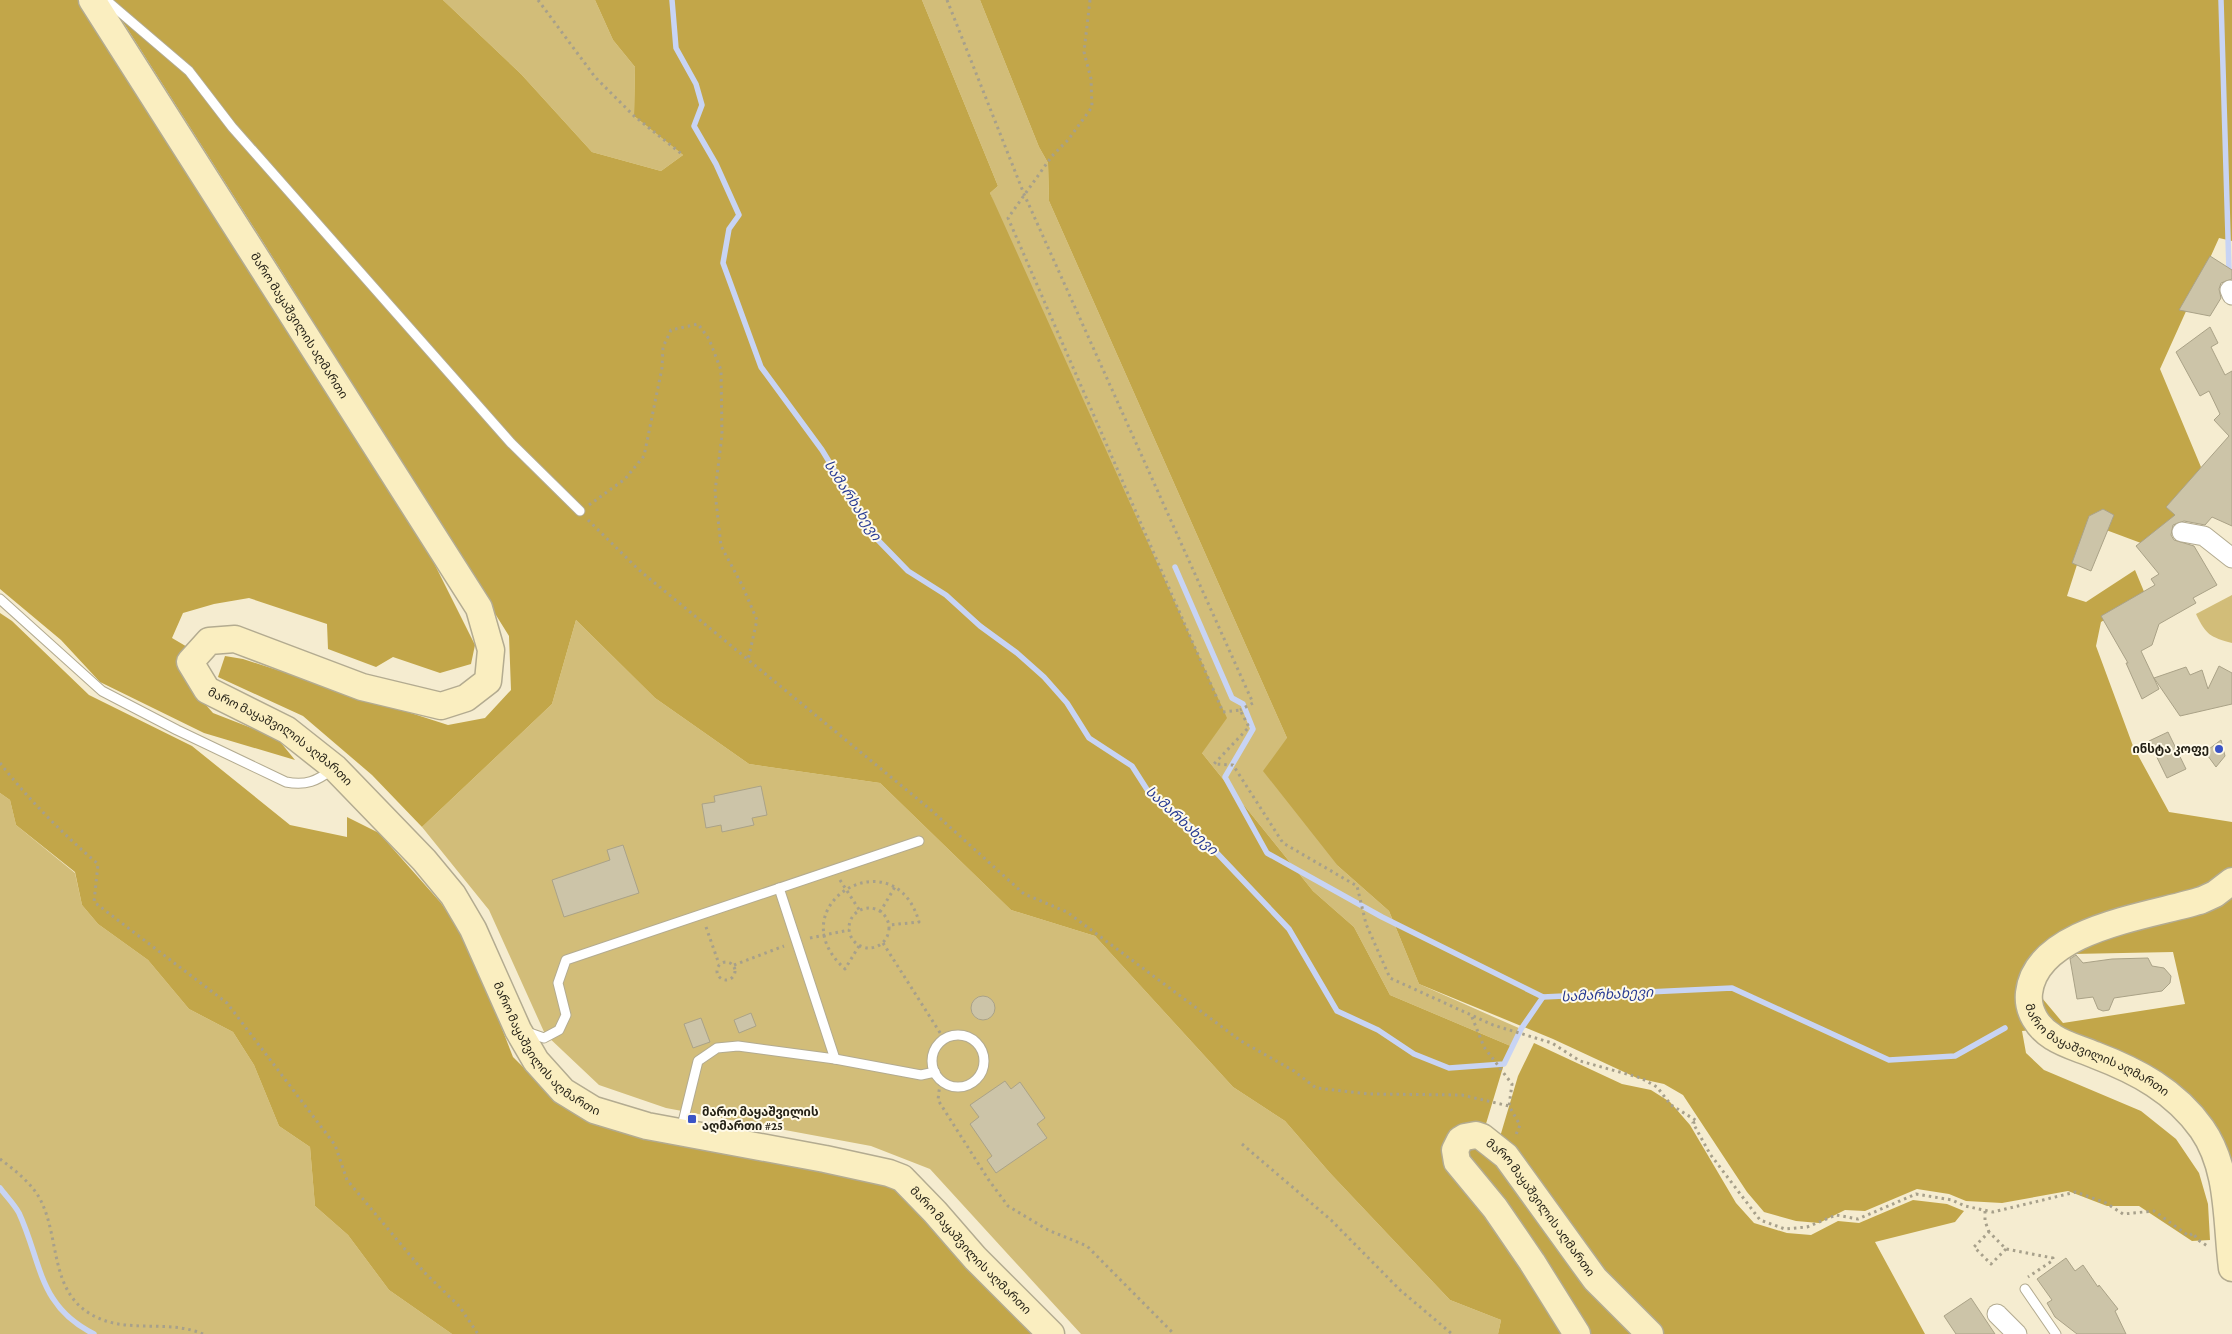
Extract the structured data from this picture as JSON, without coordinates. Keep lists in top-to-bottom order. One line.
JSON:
{"streets":{"main road":["მარო მაყაშვილის აღმართი"]},"water":["სამარხახევი"],"places":{"other":["ინსტა კოფე"],"transit":["მარო მაყაშვილის აღმართი #25"]}}
